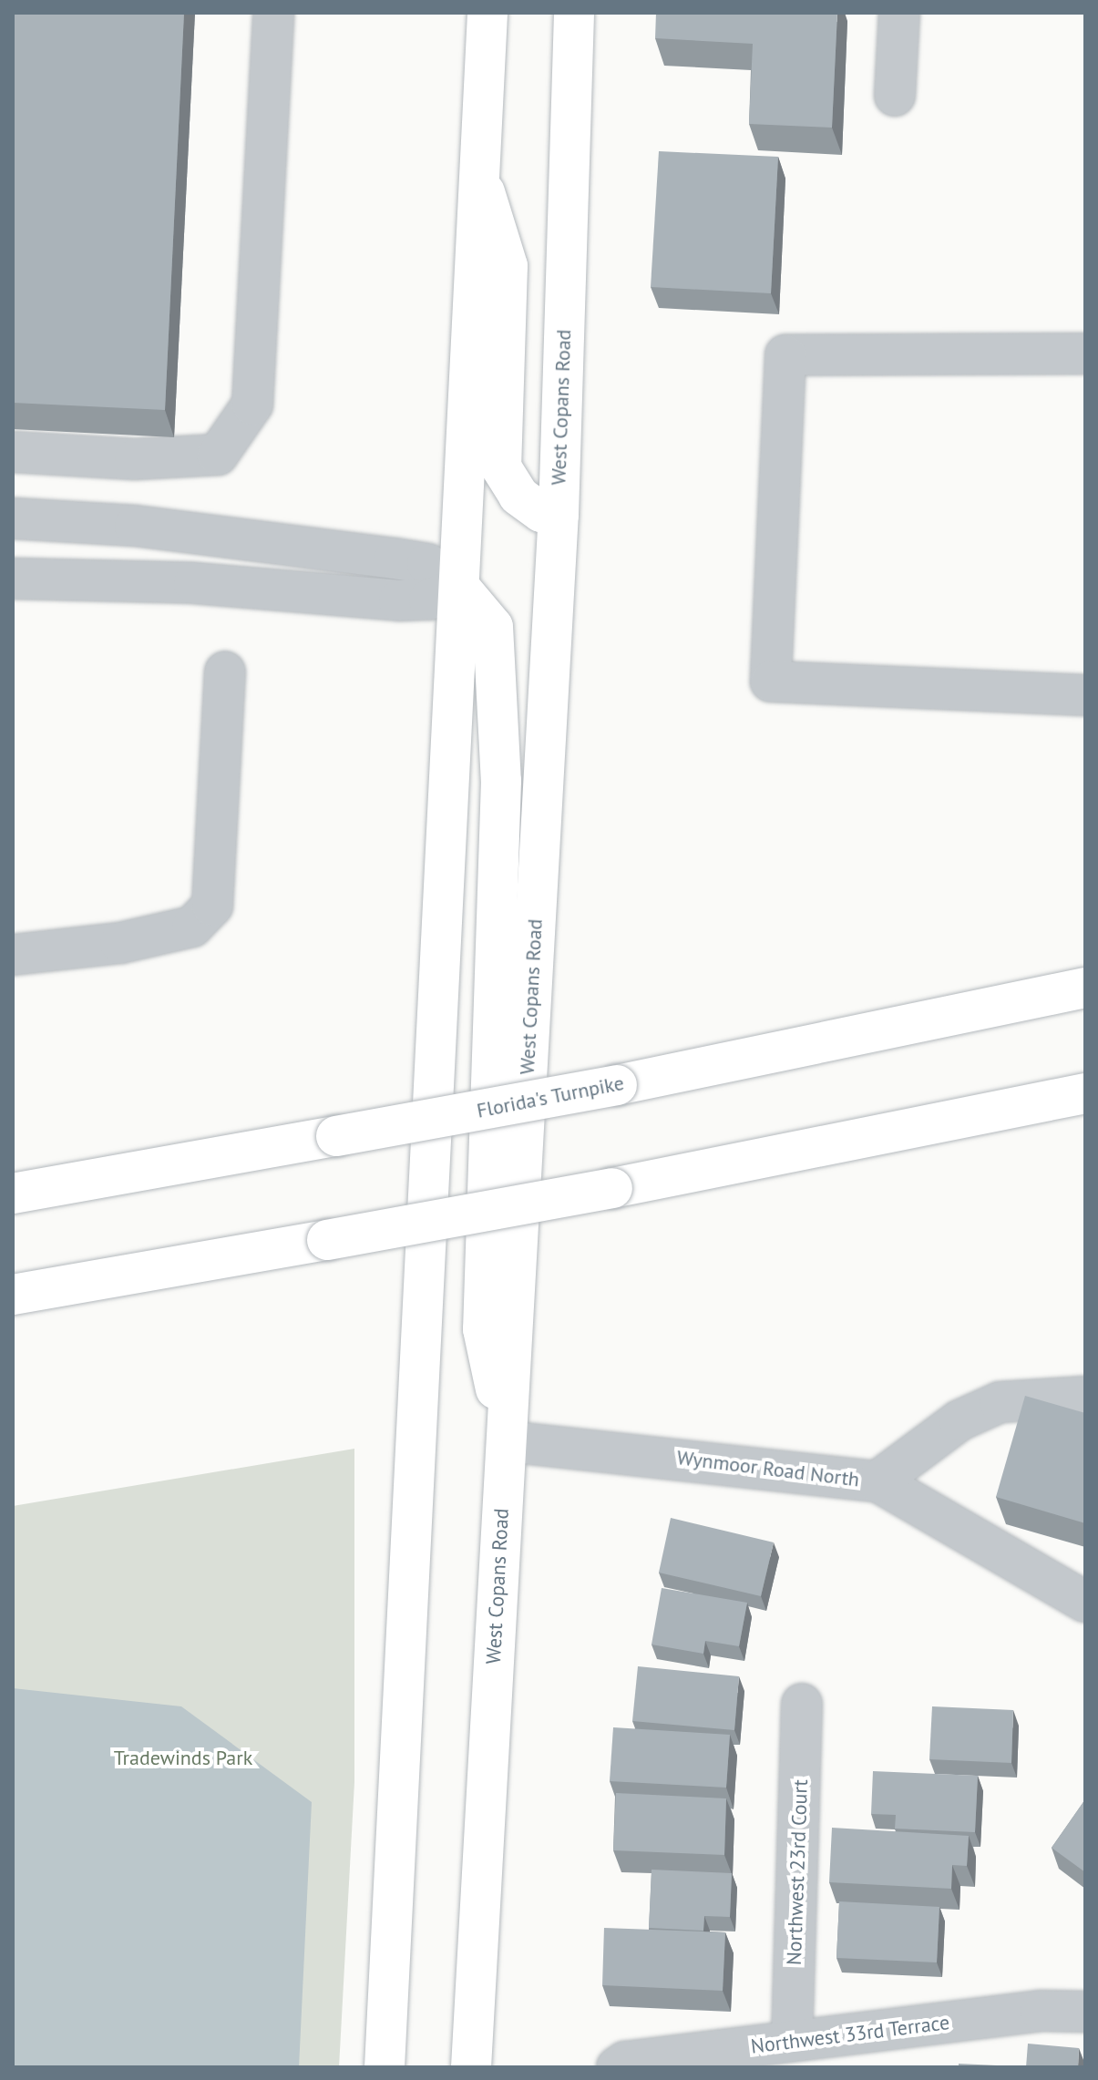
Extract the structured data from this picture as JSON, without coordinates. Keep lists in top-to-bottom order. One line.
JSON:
{"streets":{"main road":["West Copans Road","Florida's Turnpike"],"street":["Wynmoor Road North","Northwest 23rd Court","Northwest 33rd Terrace"]},"crossings":[["West Copans Road","Wynmoor Road North"],["Northwest 23rd Court","Northwest 33rd Terrace"]],"parks":["Tradewinds Park"]}
